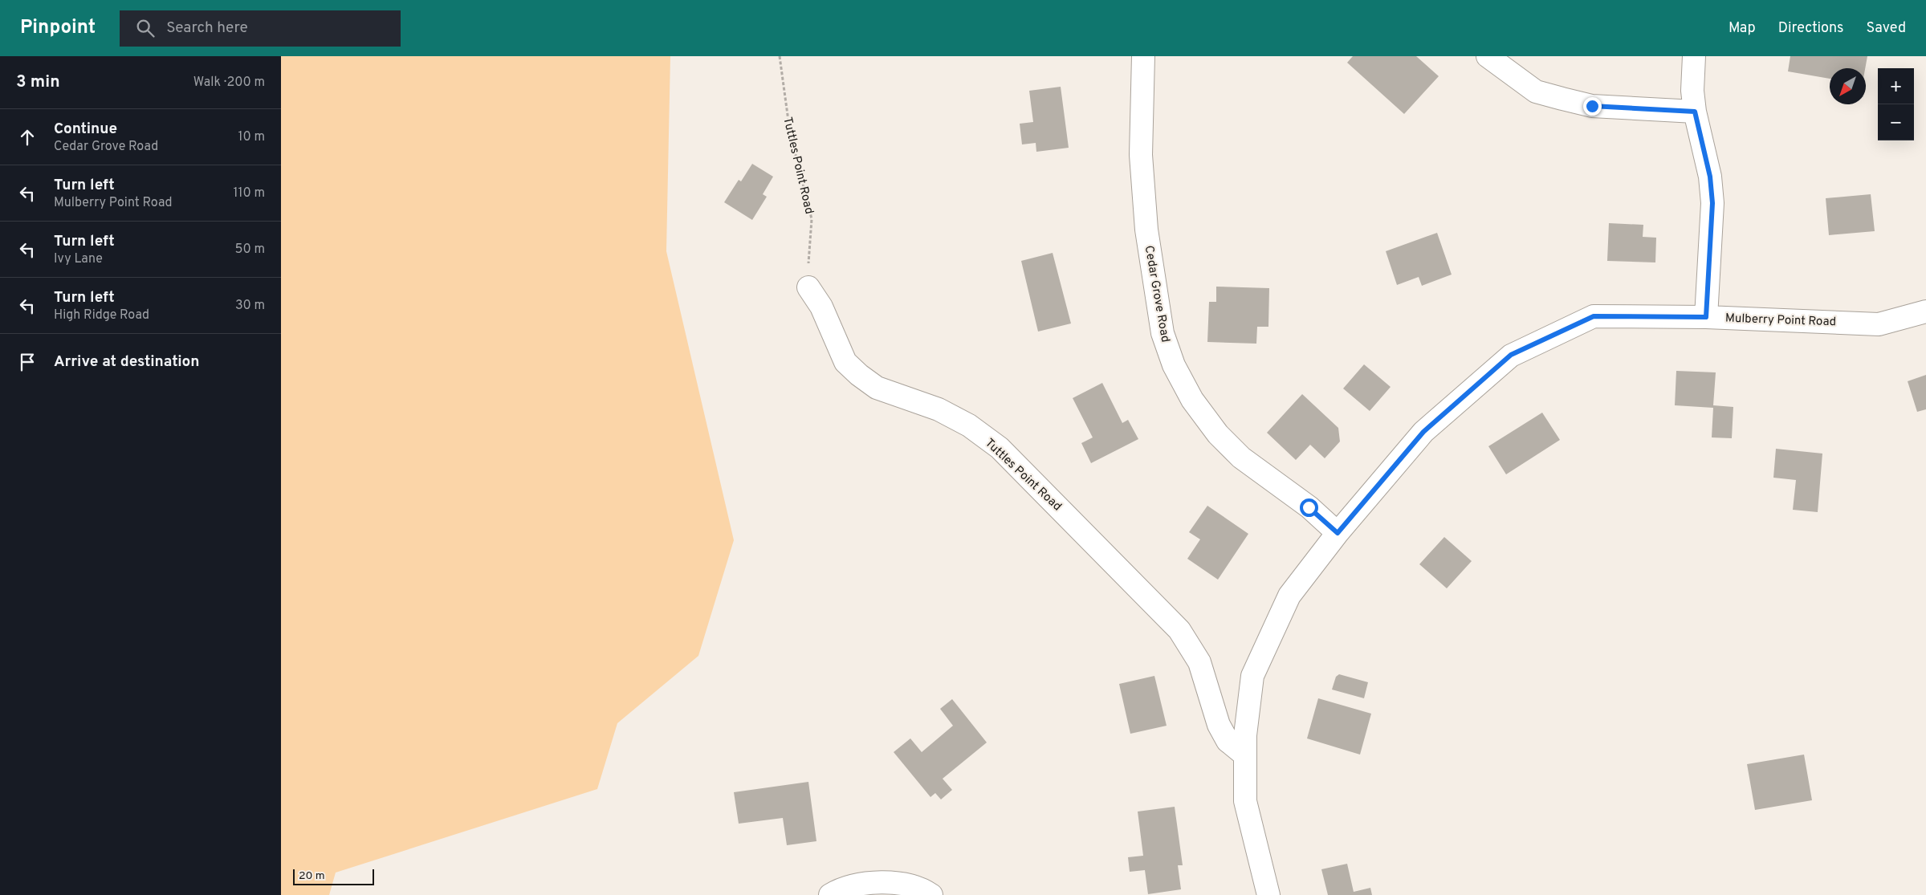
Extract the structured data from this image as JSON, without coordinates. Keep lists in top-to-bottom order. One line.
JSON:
{"streets":{"street":["Tuttles Point Road","Cedar Grove Road","Mulberry Point Road"]},"crossings":[["Tuttles Point Road","Mulberry Point Road"],["Cedar Grove Road","Mulberry Point Road"]],"scale_bar":"20 m","north":"bottom left","page":{"header":"Pinpoint","search":"Search here","nav":["Map","Directions","Saved"],"heading":["3 min","Walk · 200 m"],"map_buttons":["+","−"],"list":[["Continue","Cedar Grove Road","10 m"],["Turn left","Mulberry Point Road","110 m"],["Turn left","Ivy Lane","50 m"],["Turn left","High Ridge Road","30 m"],"Arrive at destination"],"scale":"20 m"}}
